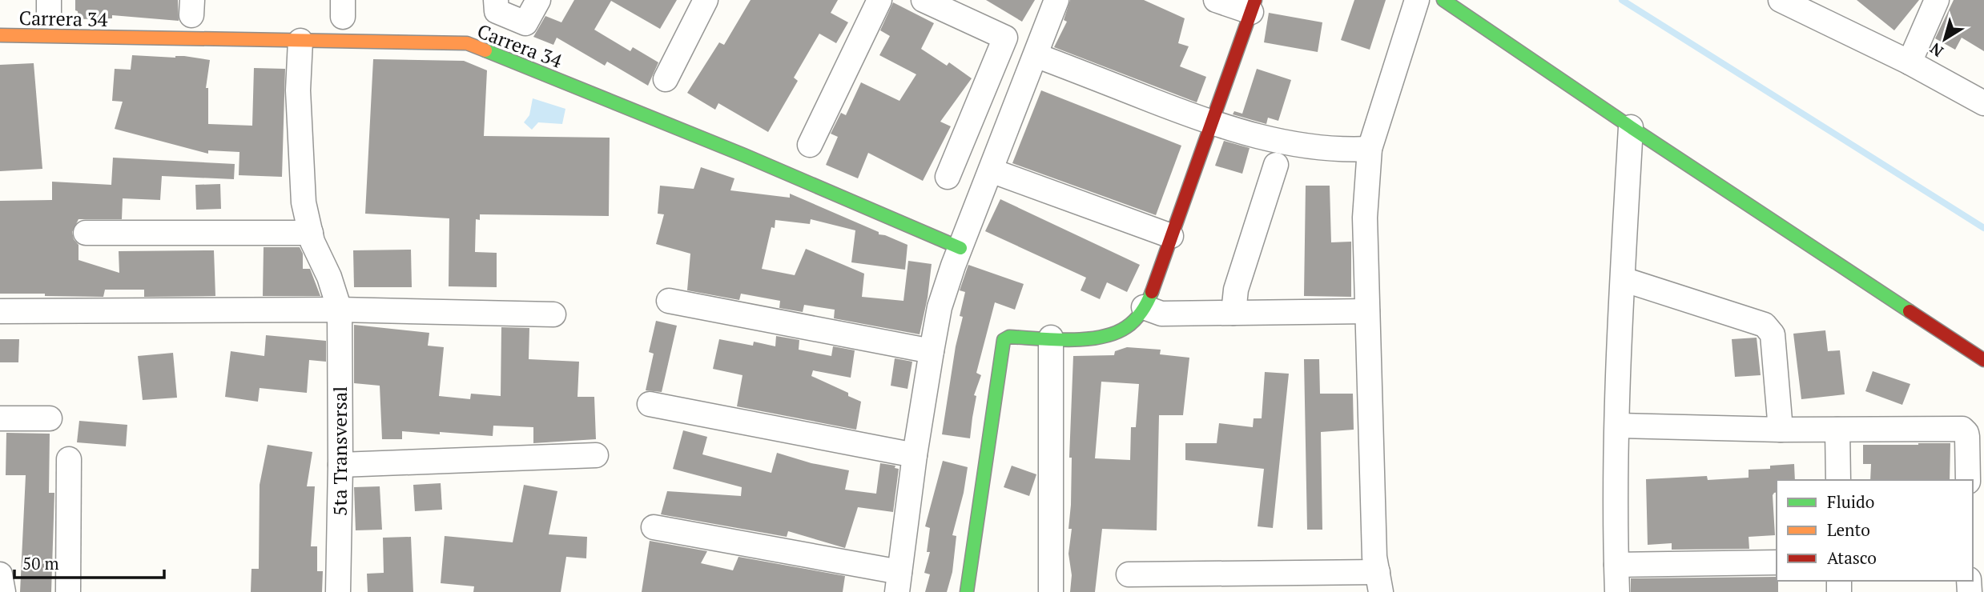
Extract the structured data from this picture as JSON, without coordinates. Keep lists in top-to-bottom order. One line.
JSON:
{"streets":{"street":["Carrera 34","5ta Transversal"]},"crossings":[["Carrera 34","5ta Transversal"]],"legend":["Fluido","Lento","Atasco"],"scale_bar":"50 m","north":"bottom left"}
